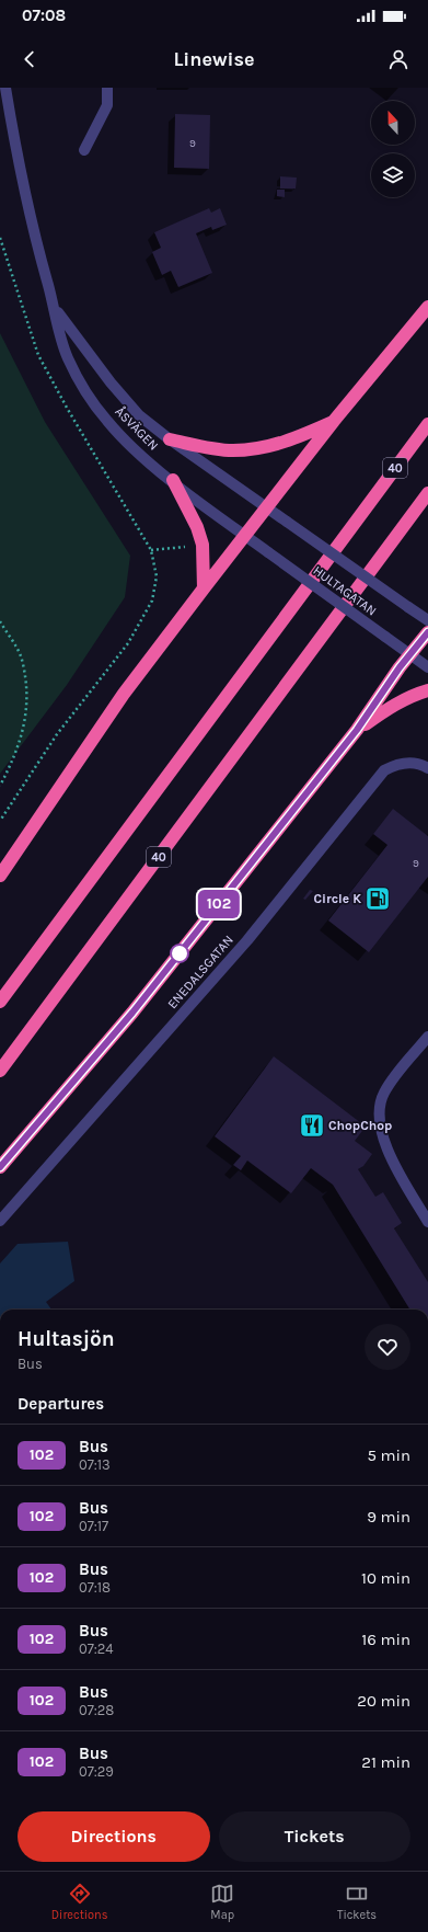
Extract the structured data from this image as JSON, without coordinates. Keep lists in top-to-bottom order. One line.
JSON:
{"streets":{"highway":["40"],"street":["ÅSVÄGEN","HULTAGATAN","ENEDALSGATAN"]},"crossings":[["ÅSVÄGEN","HULTAGATAN"]],"places":{"fuel station":["Circle K"],"restaurant":["ChopChop"]},"lines":["bus line 102"],"house_numbers":["9","9"],"north":"top","page":{"status":"07:08","header":"Linewise","on_map":"102","heading":[["Hultasjön","Bus"],"Departures"],"list":[{"mark":"102","name":"Bus","note":"07:13","value":"5 min"},{"mark":"102","name":"Bus","note":"07:17","value":"9 min"},{"mark":"102","name":"Bus","note":"07:18","value":"10 min"},{"mark":"102","name":"Bus","note":"07:24","value":"16 min"},{"mark":"102","name":"Bus","note":"07:28","value":"20 min"},{"mark":"102","name":"Bus","note":"07:29","value":"21 min"}],"buttons":["Directions","Tickets"],"tabs":["Directions","Map","Tickets"]}}
